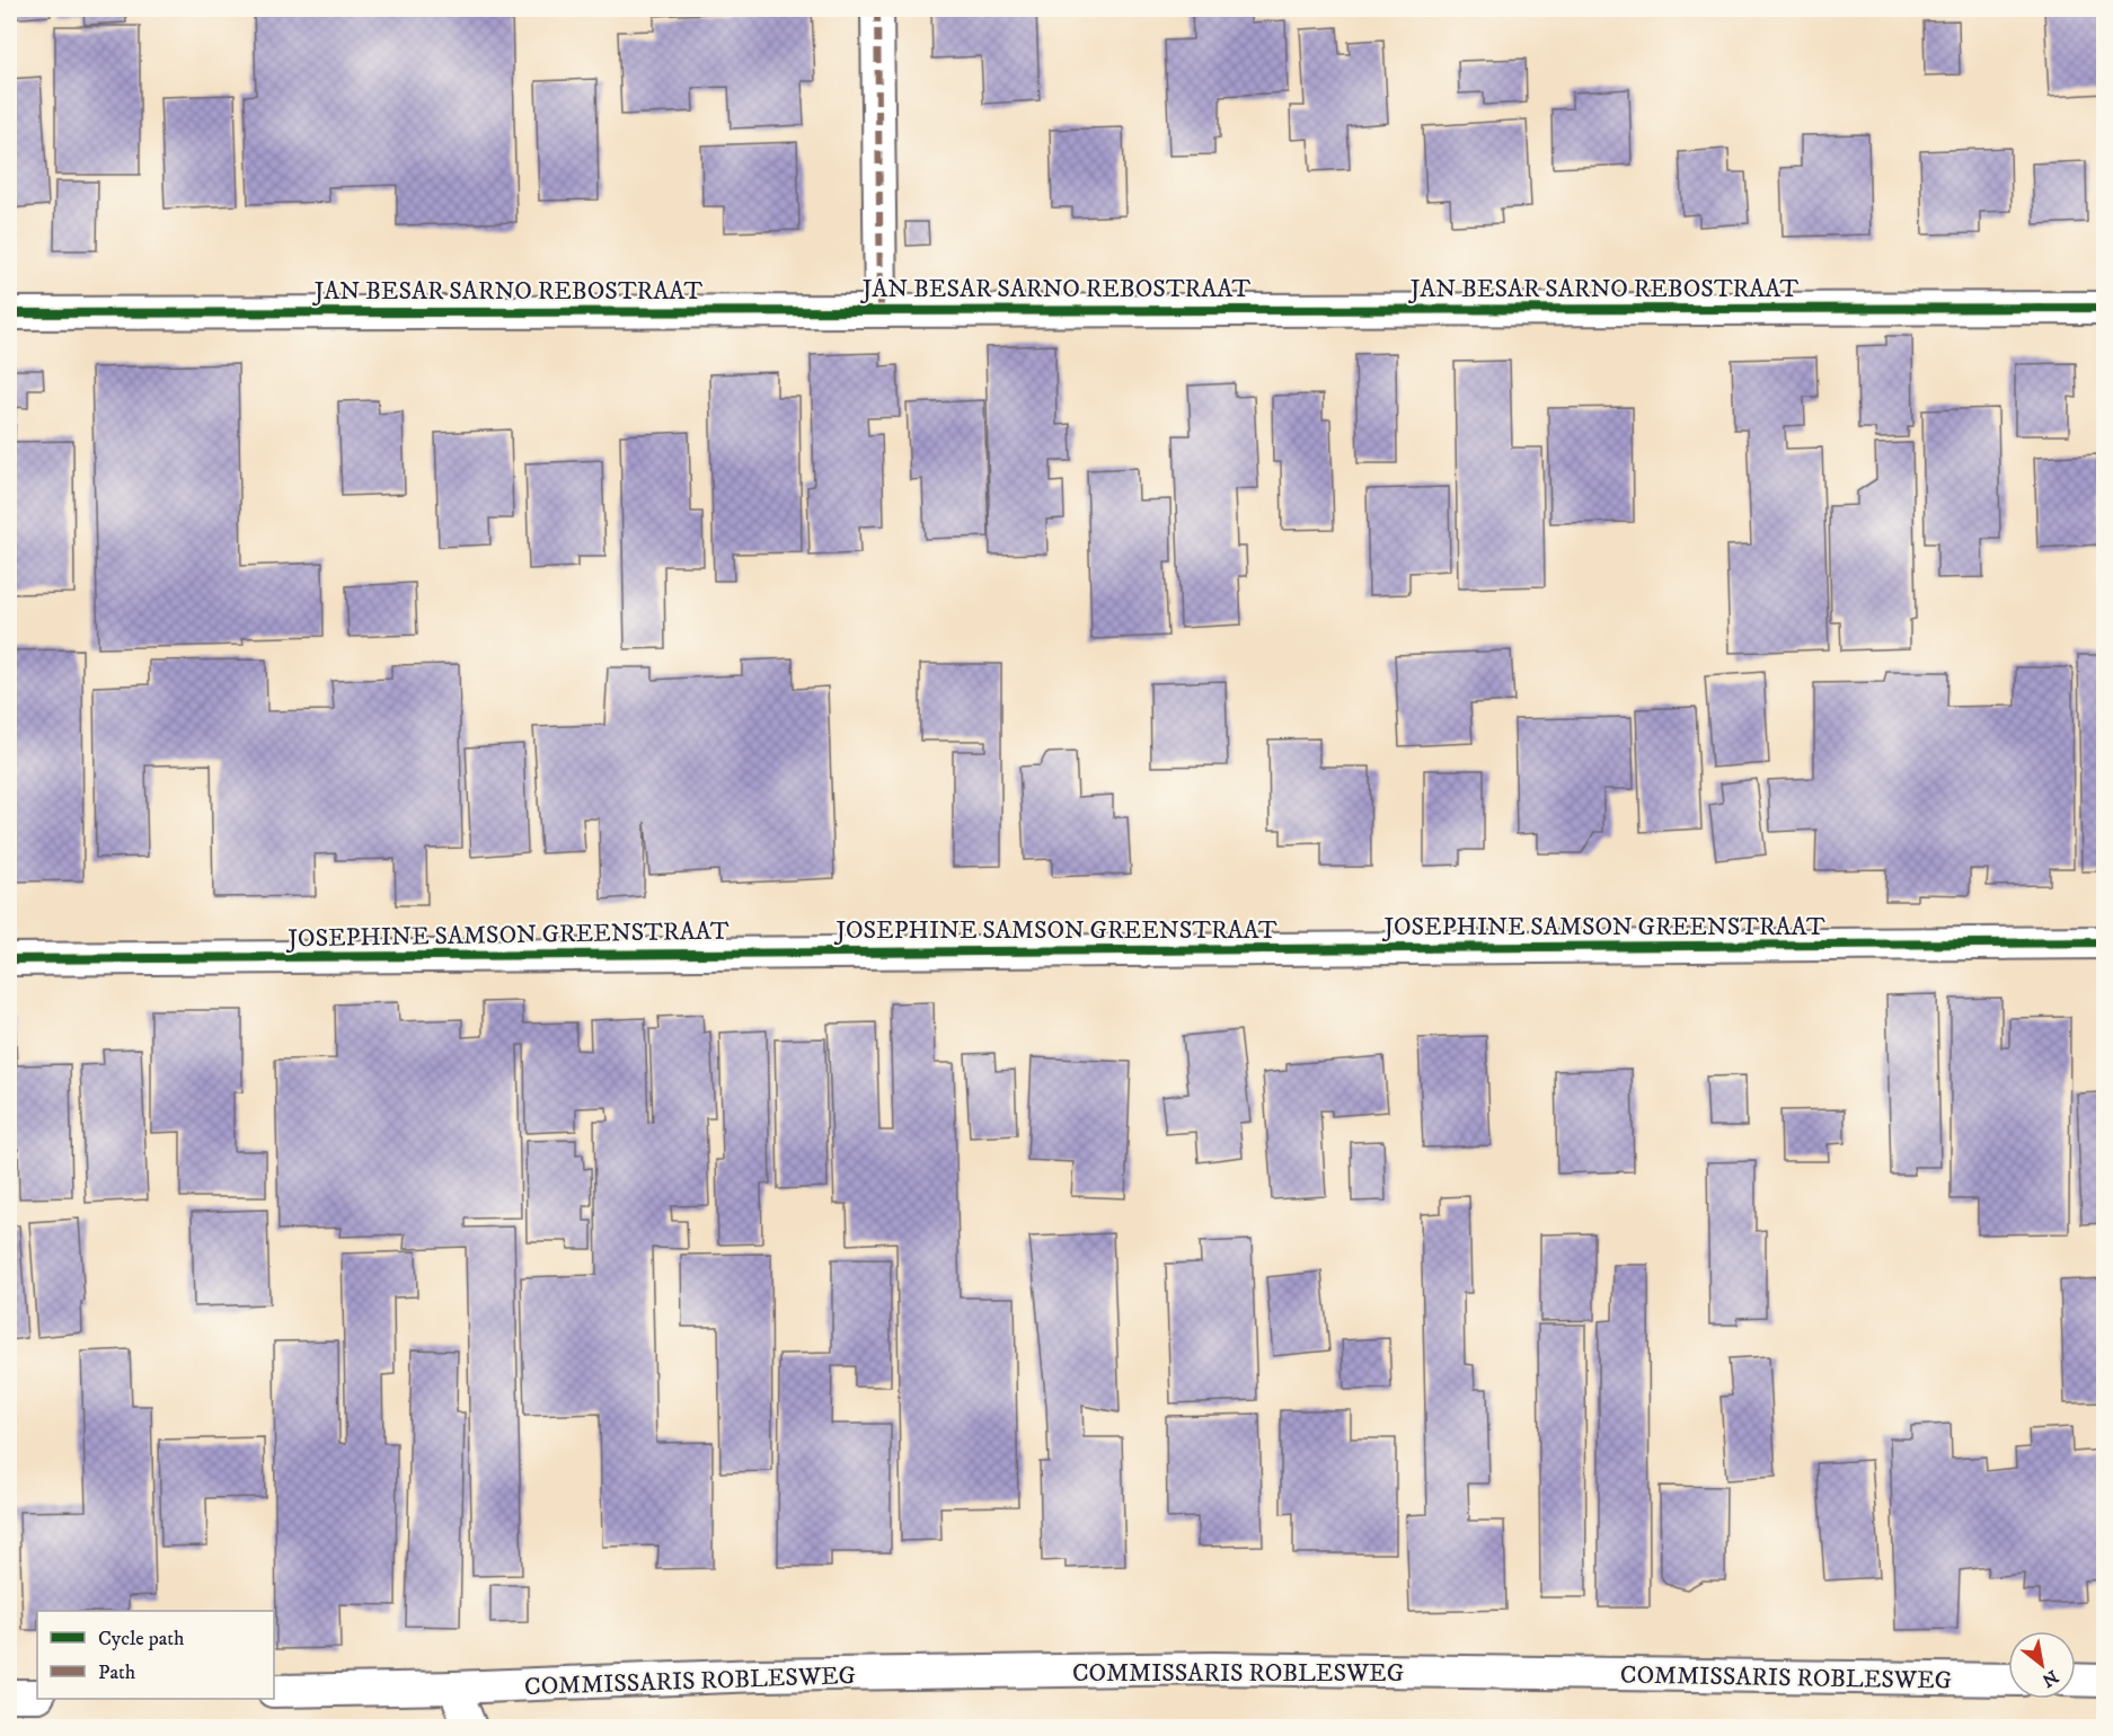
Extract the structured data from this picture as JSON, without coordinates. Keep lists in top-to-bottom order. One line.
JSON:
{"streets":{"street":["JAN BESAR SARNO REBOSTRAAT","JOSEPHINE SAMSON GREENSTRAAT","COMMISSARIS ROBLESWEG"]},"legend":["Cycle path","Path"],"north":"bottom right"}
